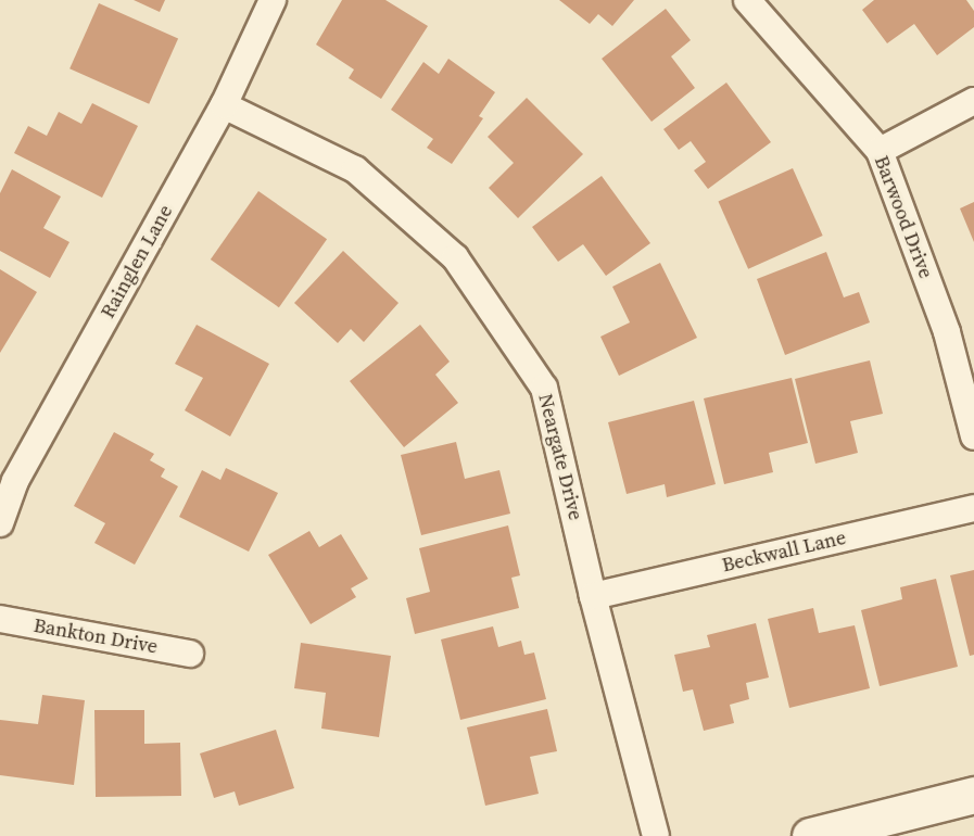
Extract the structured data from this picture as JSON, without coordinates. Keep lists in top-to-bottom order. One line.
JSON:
{"streets":{"street":["Barwood Drive","Rainglen Lane","Neargate Drive","Beckwall Lane","Bankton Drive"]},"crossings":[["Rainglen Lane","Neargate Drive"],["Neargate Drive","Beckwall Lane"]]}
